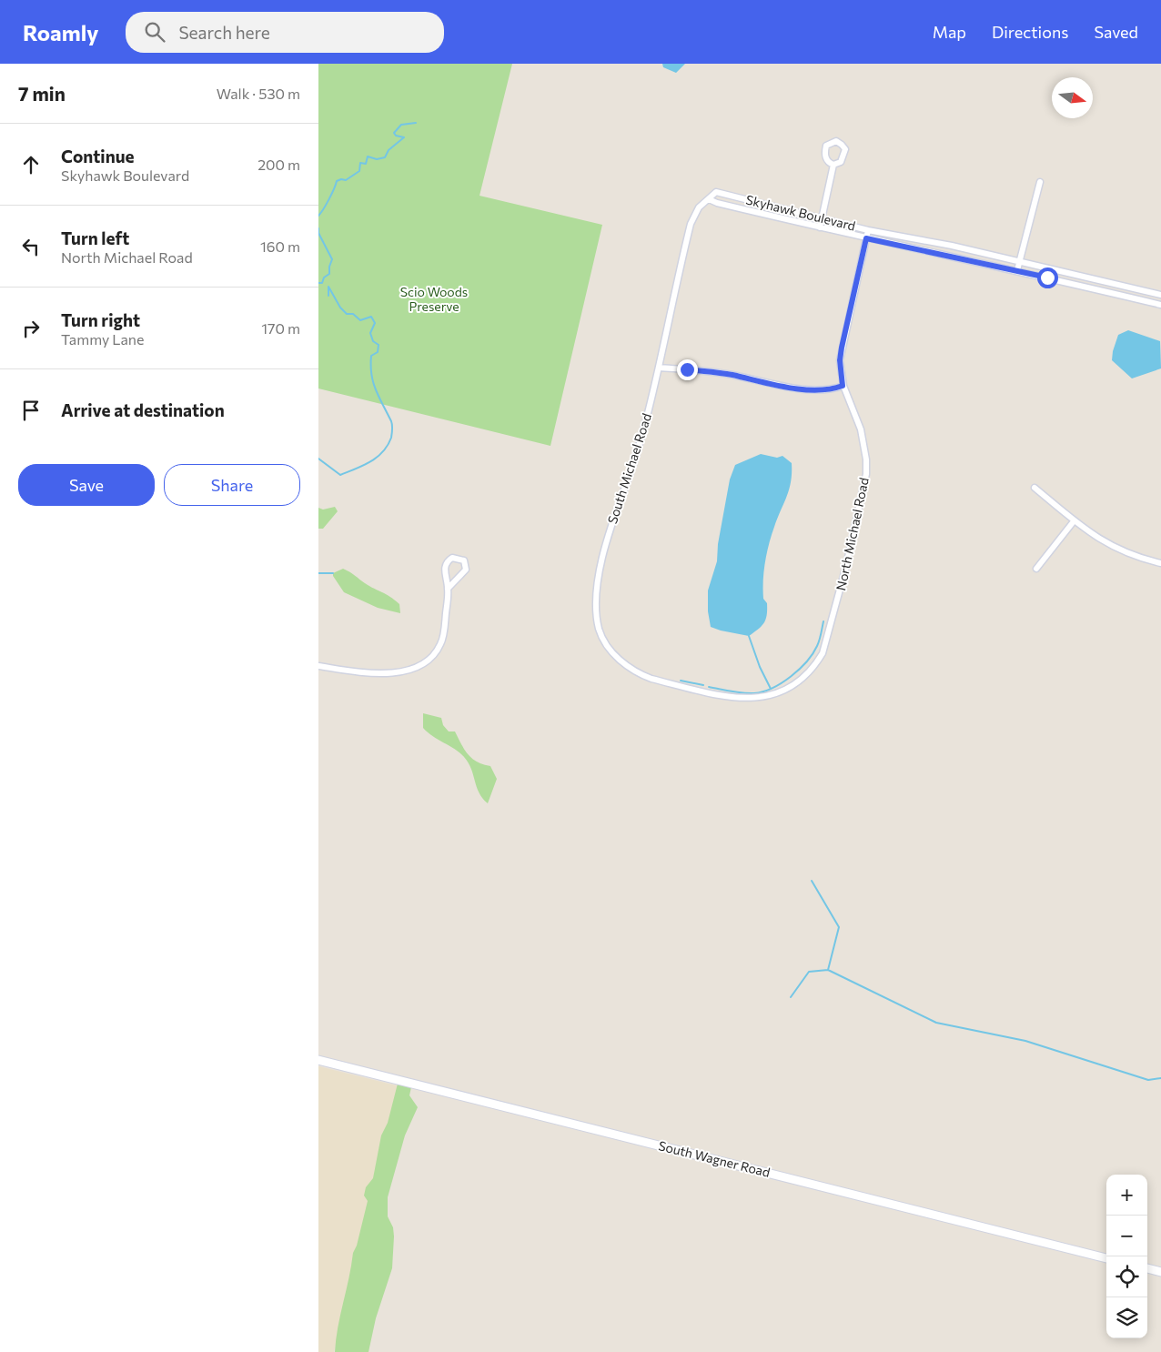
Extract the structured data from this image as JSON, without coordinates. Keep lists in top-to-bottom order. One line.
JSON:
{"streets":{"main road":["South Wagner Road"],"street":["Skyhawk Boulevard","South Michael Road","North Michael Road"]},"crossings":[["Skyhawk Boulevard","South Michael Road"],["Skyhawk Boulevard","North Michael Road"],["South Michael Road","North Michael Road"]],"parks":["Scio Woods Preserve"],"north":"right","page":{"header":"Roamly","search":"Search here","nav":["Map","Directions","Saved"],"heading":["7 min","Walk · 530 m"],"list":[["Continue","Skyhawk Boulevard","200 m"],["Turn left","North Michael Road","160 m"],["Turn right","Tammy Lane","170 m"],"Arrive at destination"],"buttons":["Save","Share"],"map_buttons":["+","−"]}}
